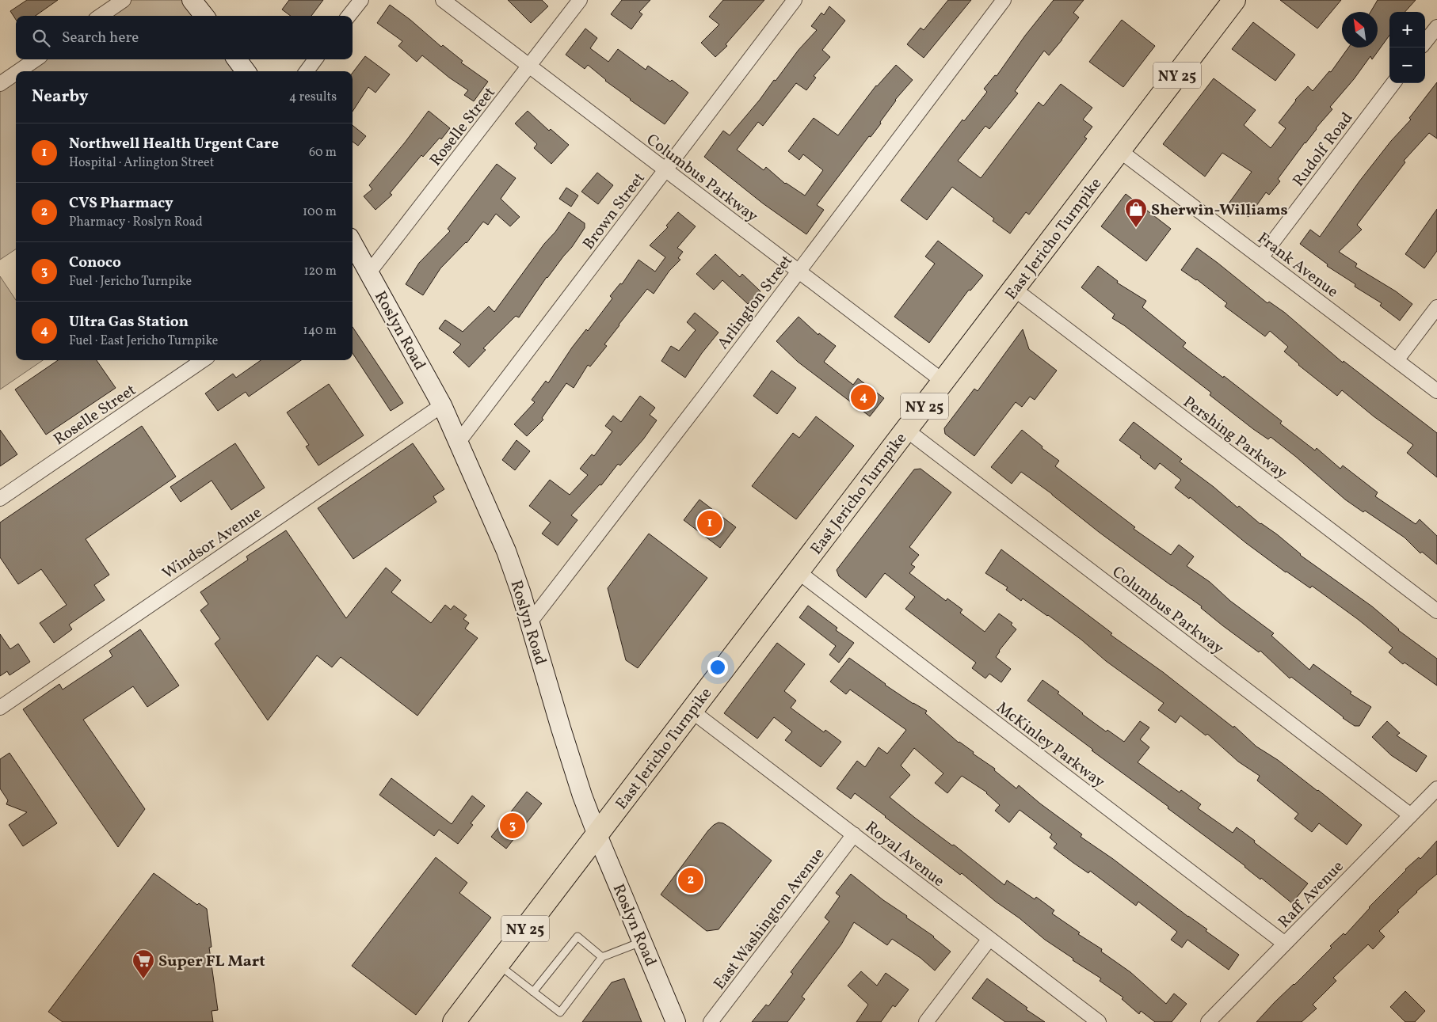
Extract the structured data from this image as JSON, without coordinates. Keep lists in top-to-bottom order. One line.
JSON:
{"streets":{"main road":["NY 25","East Jericho Turnpike","Roslyn Road"],"street":["Roselle Street","Rudolf Road","Columbus Parkway","Brown Street","Frank Avenue","Arlington Street","Pershing Parkway","Windsor Avenue","McKinley Parkway","Royal Avenue","Raff Avenue","East Washington Avenue"]},"crossings":[["NY 25","East Jericho Turnpike"],["NY 25","Roslyn Road"],["Roselle Street","Columbus Parkway"],["Roselle Street","Roslyn Road"],["Rudolf Road","Frank Avenue"],["Columbus Parkway","Brown Street"],["Columbus Parkway","East Jericho Turnpike"],["Columbus Parkway","Arlington Street"],["Columbus Parkway","Raff Avenue"],["Brown Street","Roslyn Road"],["East Jericho Turnpike","Frank Avenue"],["East Jericho Turnpike","Roslyn Road"],["East Jericho Turnpike","Pershing Parkway"],["East Jericho Turnpike","McKinley Parkway"],["East Jericho Turnpike","Royal Avenue"],["Arlington Street","Roslyn Road"],["Roslyn Road","Windsor Avenue"],["McKinley Parkway","Raff Avenue"],["Royal Avenue","East Washington Avenue"]],"places":{"shop":["Sherwin-Williams"],"supermarket":["Super FL Mart"]},"north":"top left","page":{"map_buttons":["+","−"],"search":"Search here","heading":["Nearby","4 results"],"list":[{"mark":"1","name":"Northwell Health Urgent Care","note":"Hospital · Arlington Street","value":"60 m"},{"mark":"2","name":"CVS Pharmacy","note":"Pharmacy · Roslyn Road","value":"100 m"},{"mark":"3","name":"Conoco","note":"Fuel · Jericho Turnpike","value":"120 m"},{"mark":"4","name":"Ultra Gas Station","note":"Fuel · East Jericho Turnpike","value":"140 m"}],"pins":["4","1","3","2"]}}
